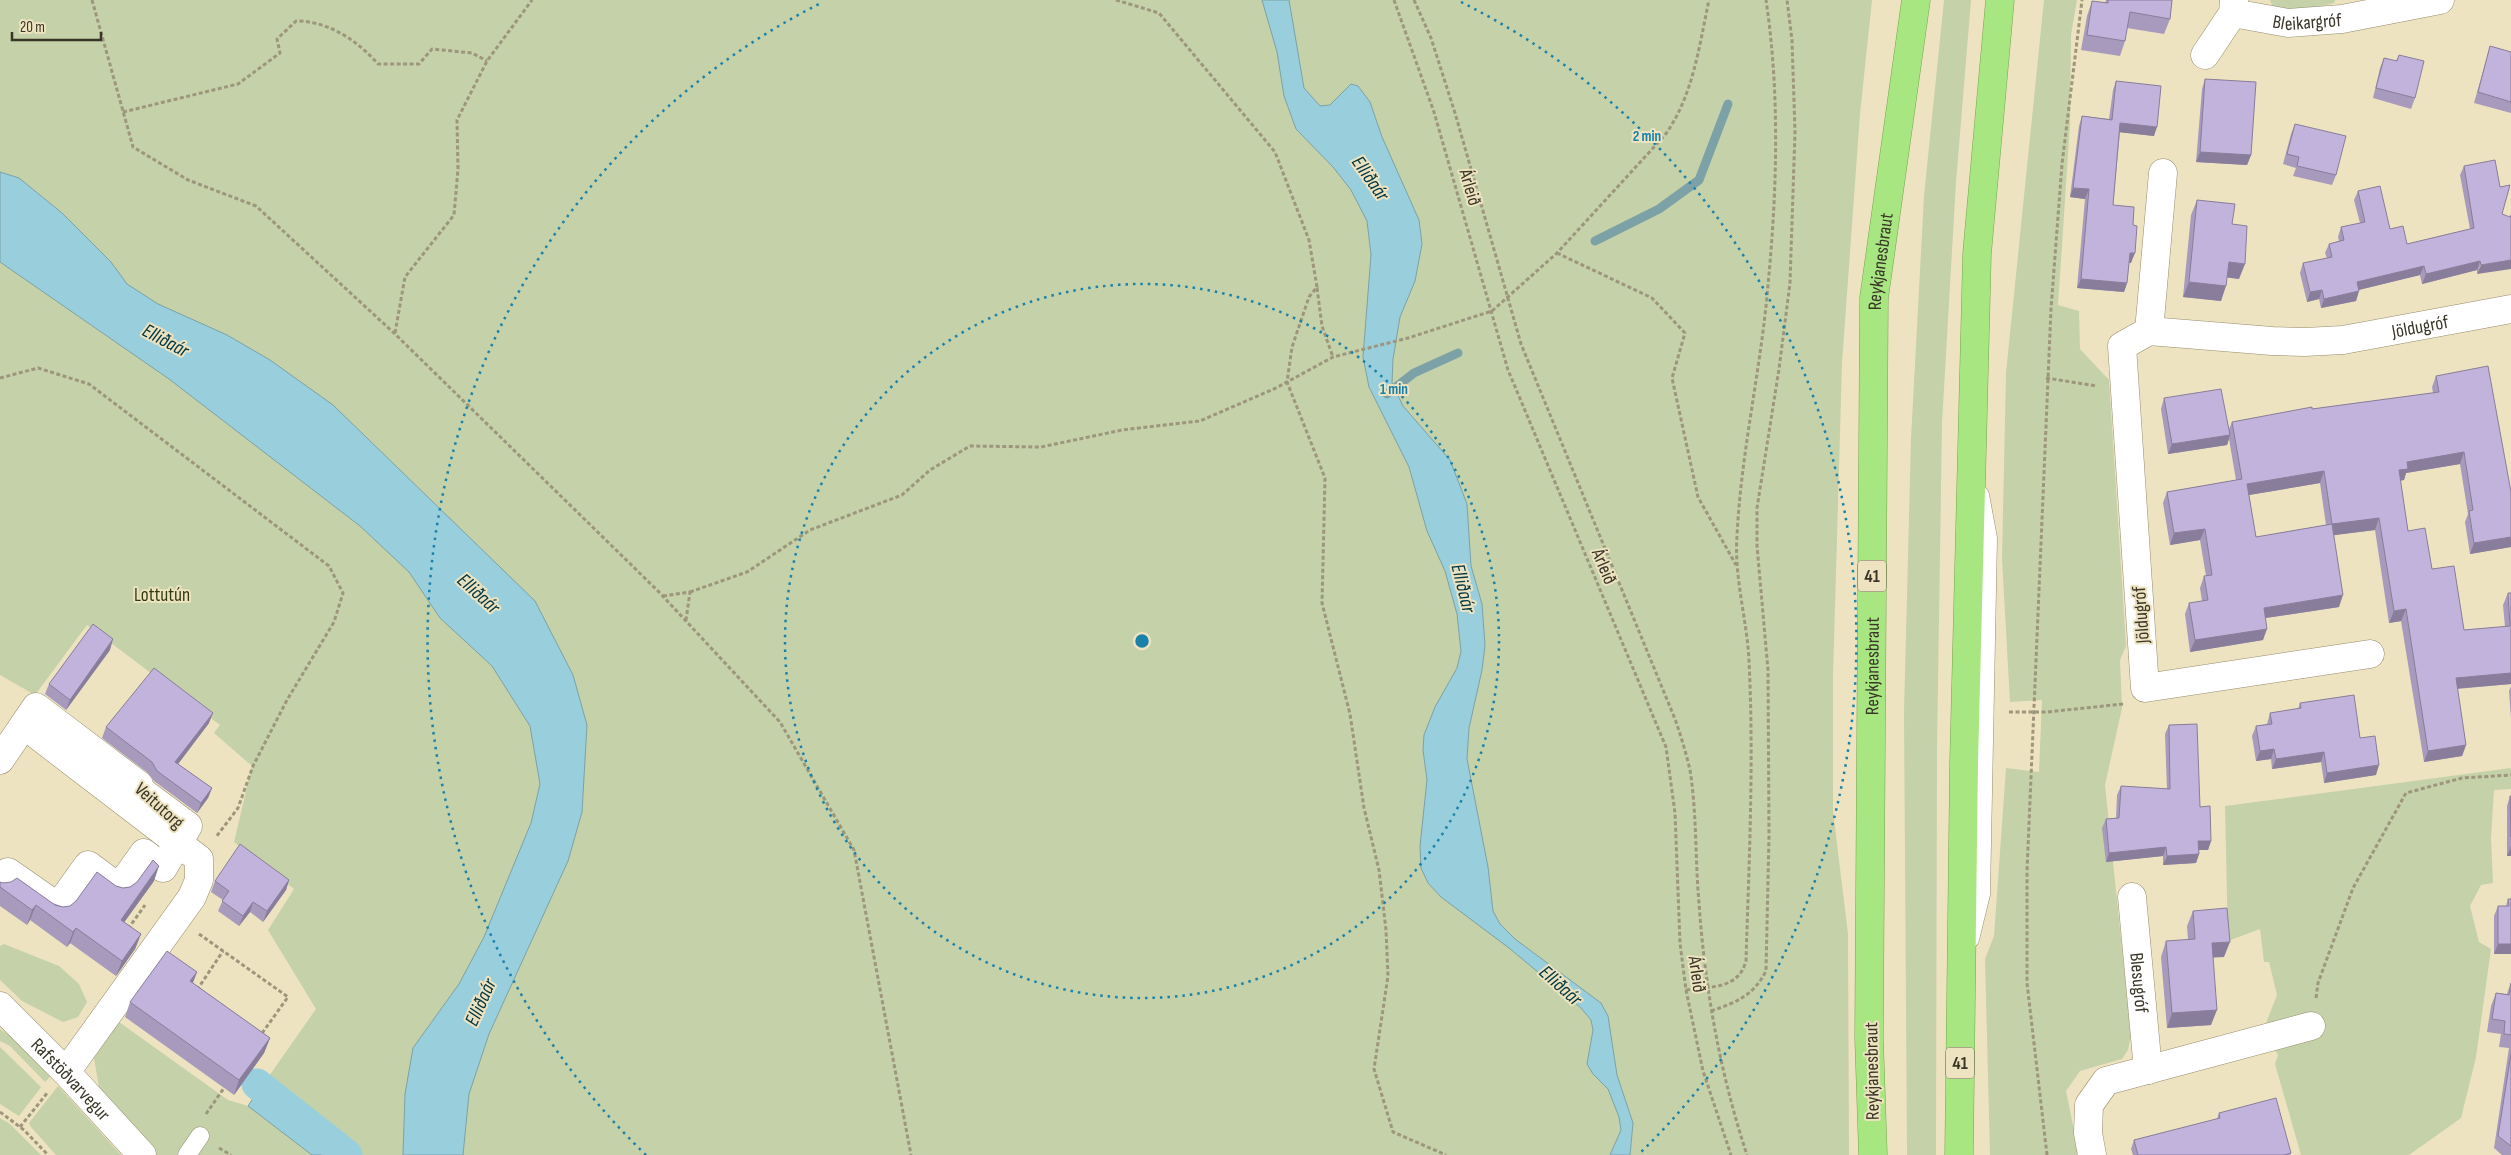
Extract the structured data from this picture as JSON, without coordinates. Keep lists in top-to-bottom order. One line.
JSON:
{"streets":{"highway":["Reykjanesbraut","41"],"street":["Bleikargróf","Jöldugróf","Veitutorg","Blesugróf","Rafstöðvarvegur"],"path":["Árleið"]},"water":["Elliðaár"],"parks":["Lottutún"],"scale_bar":"20 m","rings":["2 min","1 min"]}
